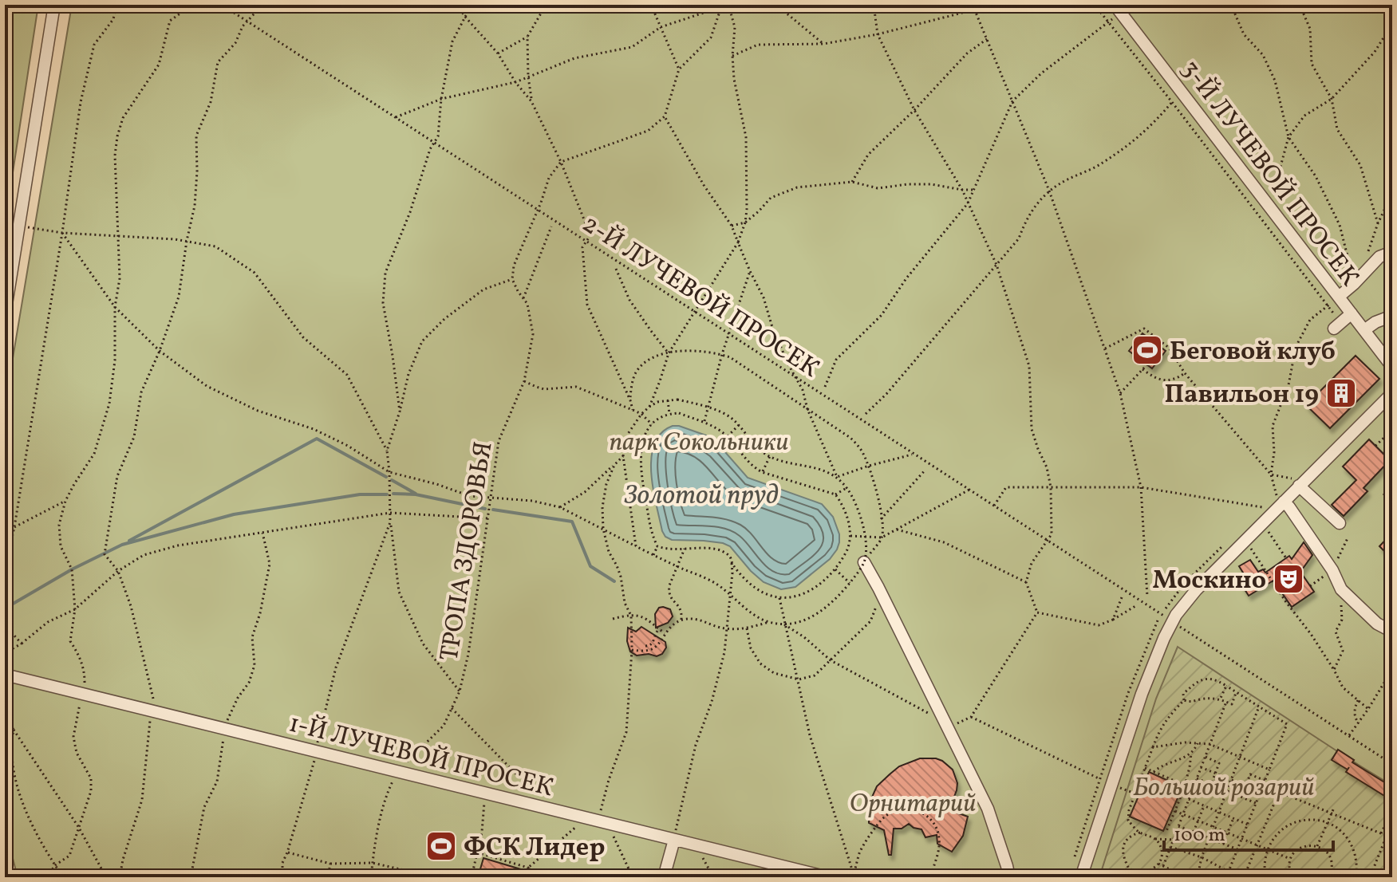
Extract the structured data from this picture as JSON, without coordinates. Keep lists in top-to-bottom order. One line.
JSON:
{"streets":{"street":["3-Й ЛУЧЕВОЙ ПРОСЕК","1-Й ЛУЧЕВОЙ ПРОСЕК"],"path":["2-Й ЛУЧЕВОЙ ПРОСЕК","ТРОПА ЗДОРОВЬЯ"]},"crossings":[["ТРОПА ЗДОРОВЬЯ","1-Й ЛУЧЕВОЙ ПРОСЕК"]],"water":["Золотой пруд"],"parks":["парк Сокольники","Большой розарий","Орнитарий"],"places":{"sports":["Беговой клуб","ФСК Лидер"],"building":["Павильон 19"],"theatre":["Москино"]},"scale_bar":"100 m"}
